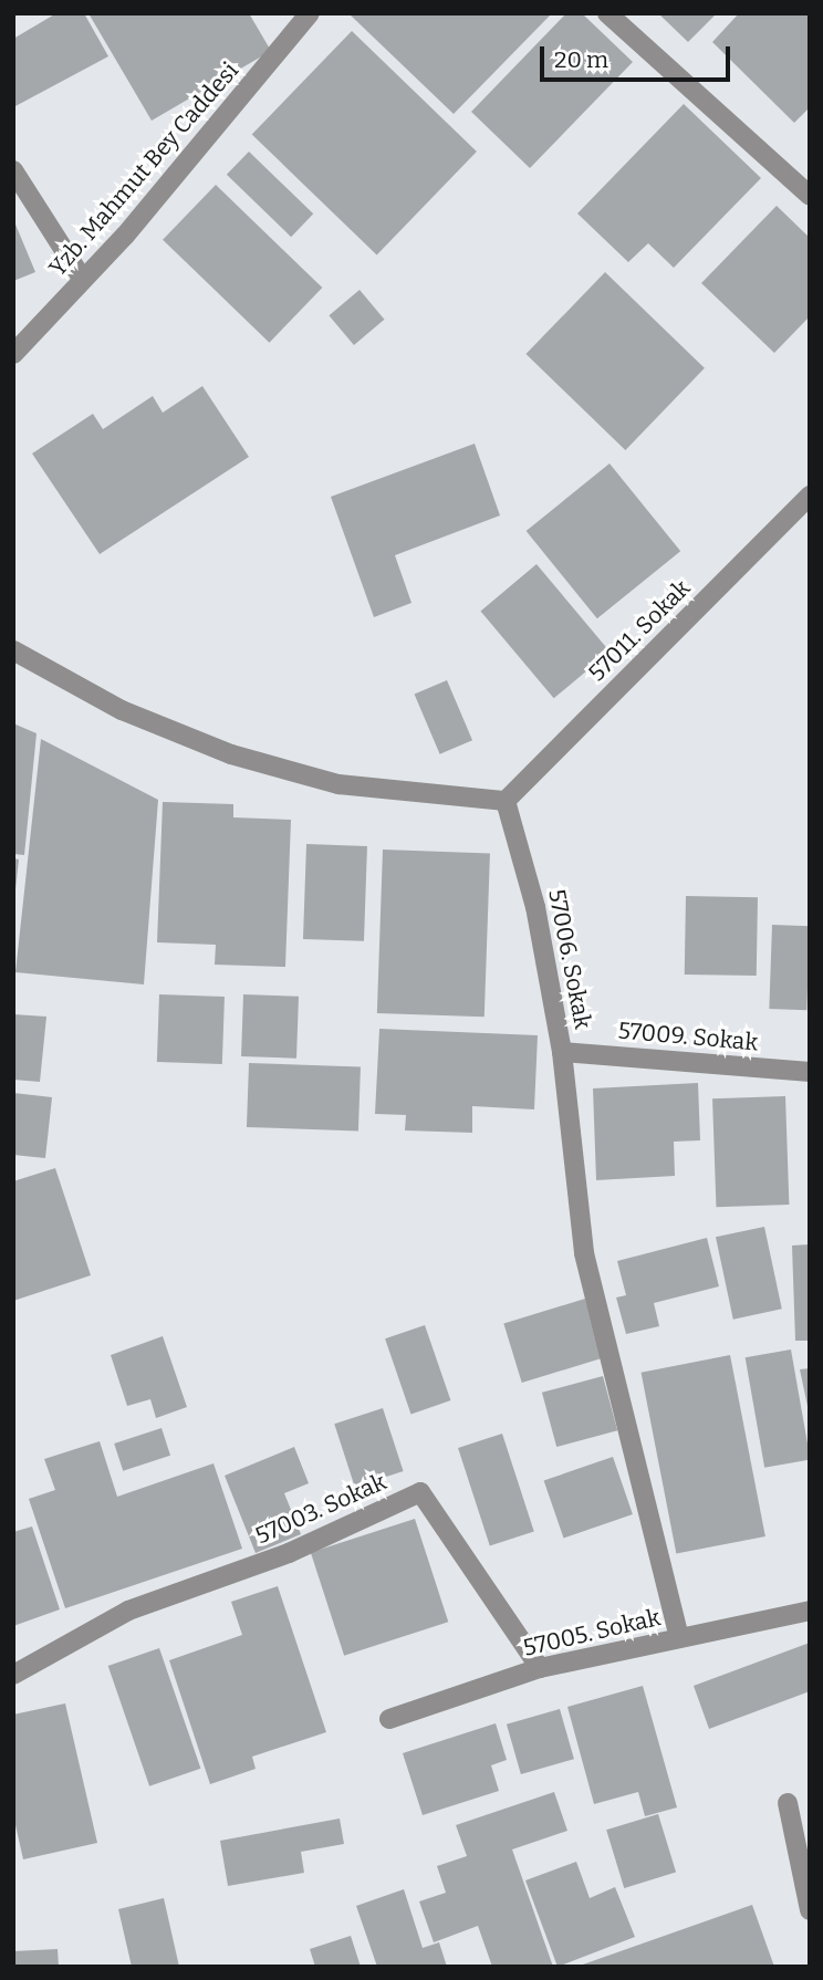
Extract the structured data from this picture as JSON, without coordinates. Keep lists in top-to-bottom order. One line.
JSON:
{"streets":{"street":["Yzb. Mahmut Bey Caddesi","57011. Sokak","57006. Sokak","57009. Sokak","57003. Sokak","57005. Sokak"]},"crossings":[["57011. Sokak","57006. Sokak"],["57006. Sokak","57009. Sokak"],["57006. Sokak","57005. Sokak"],["57003. Sokak","57005. Sokak"]],"scale_bar":"20 m"}
